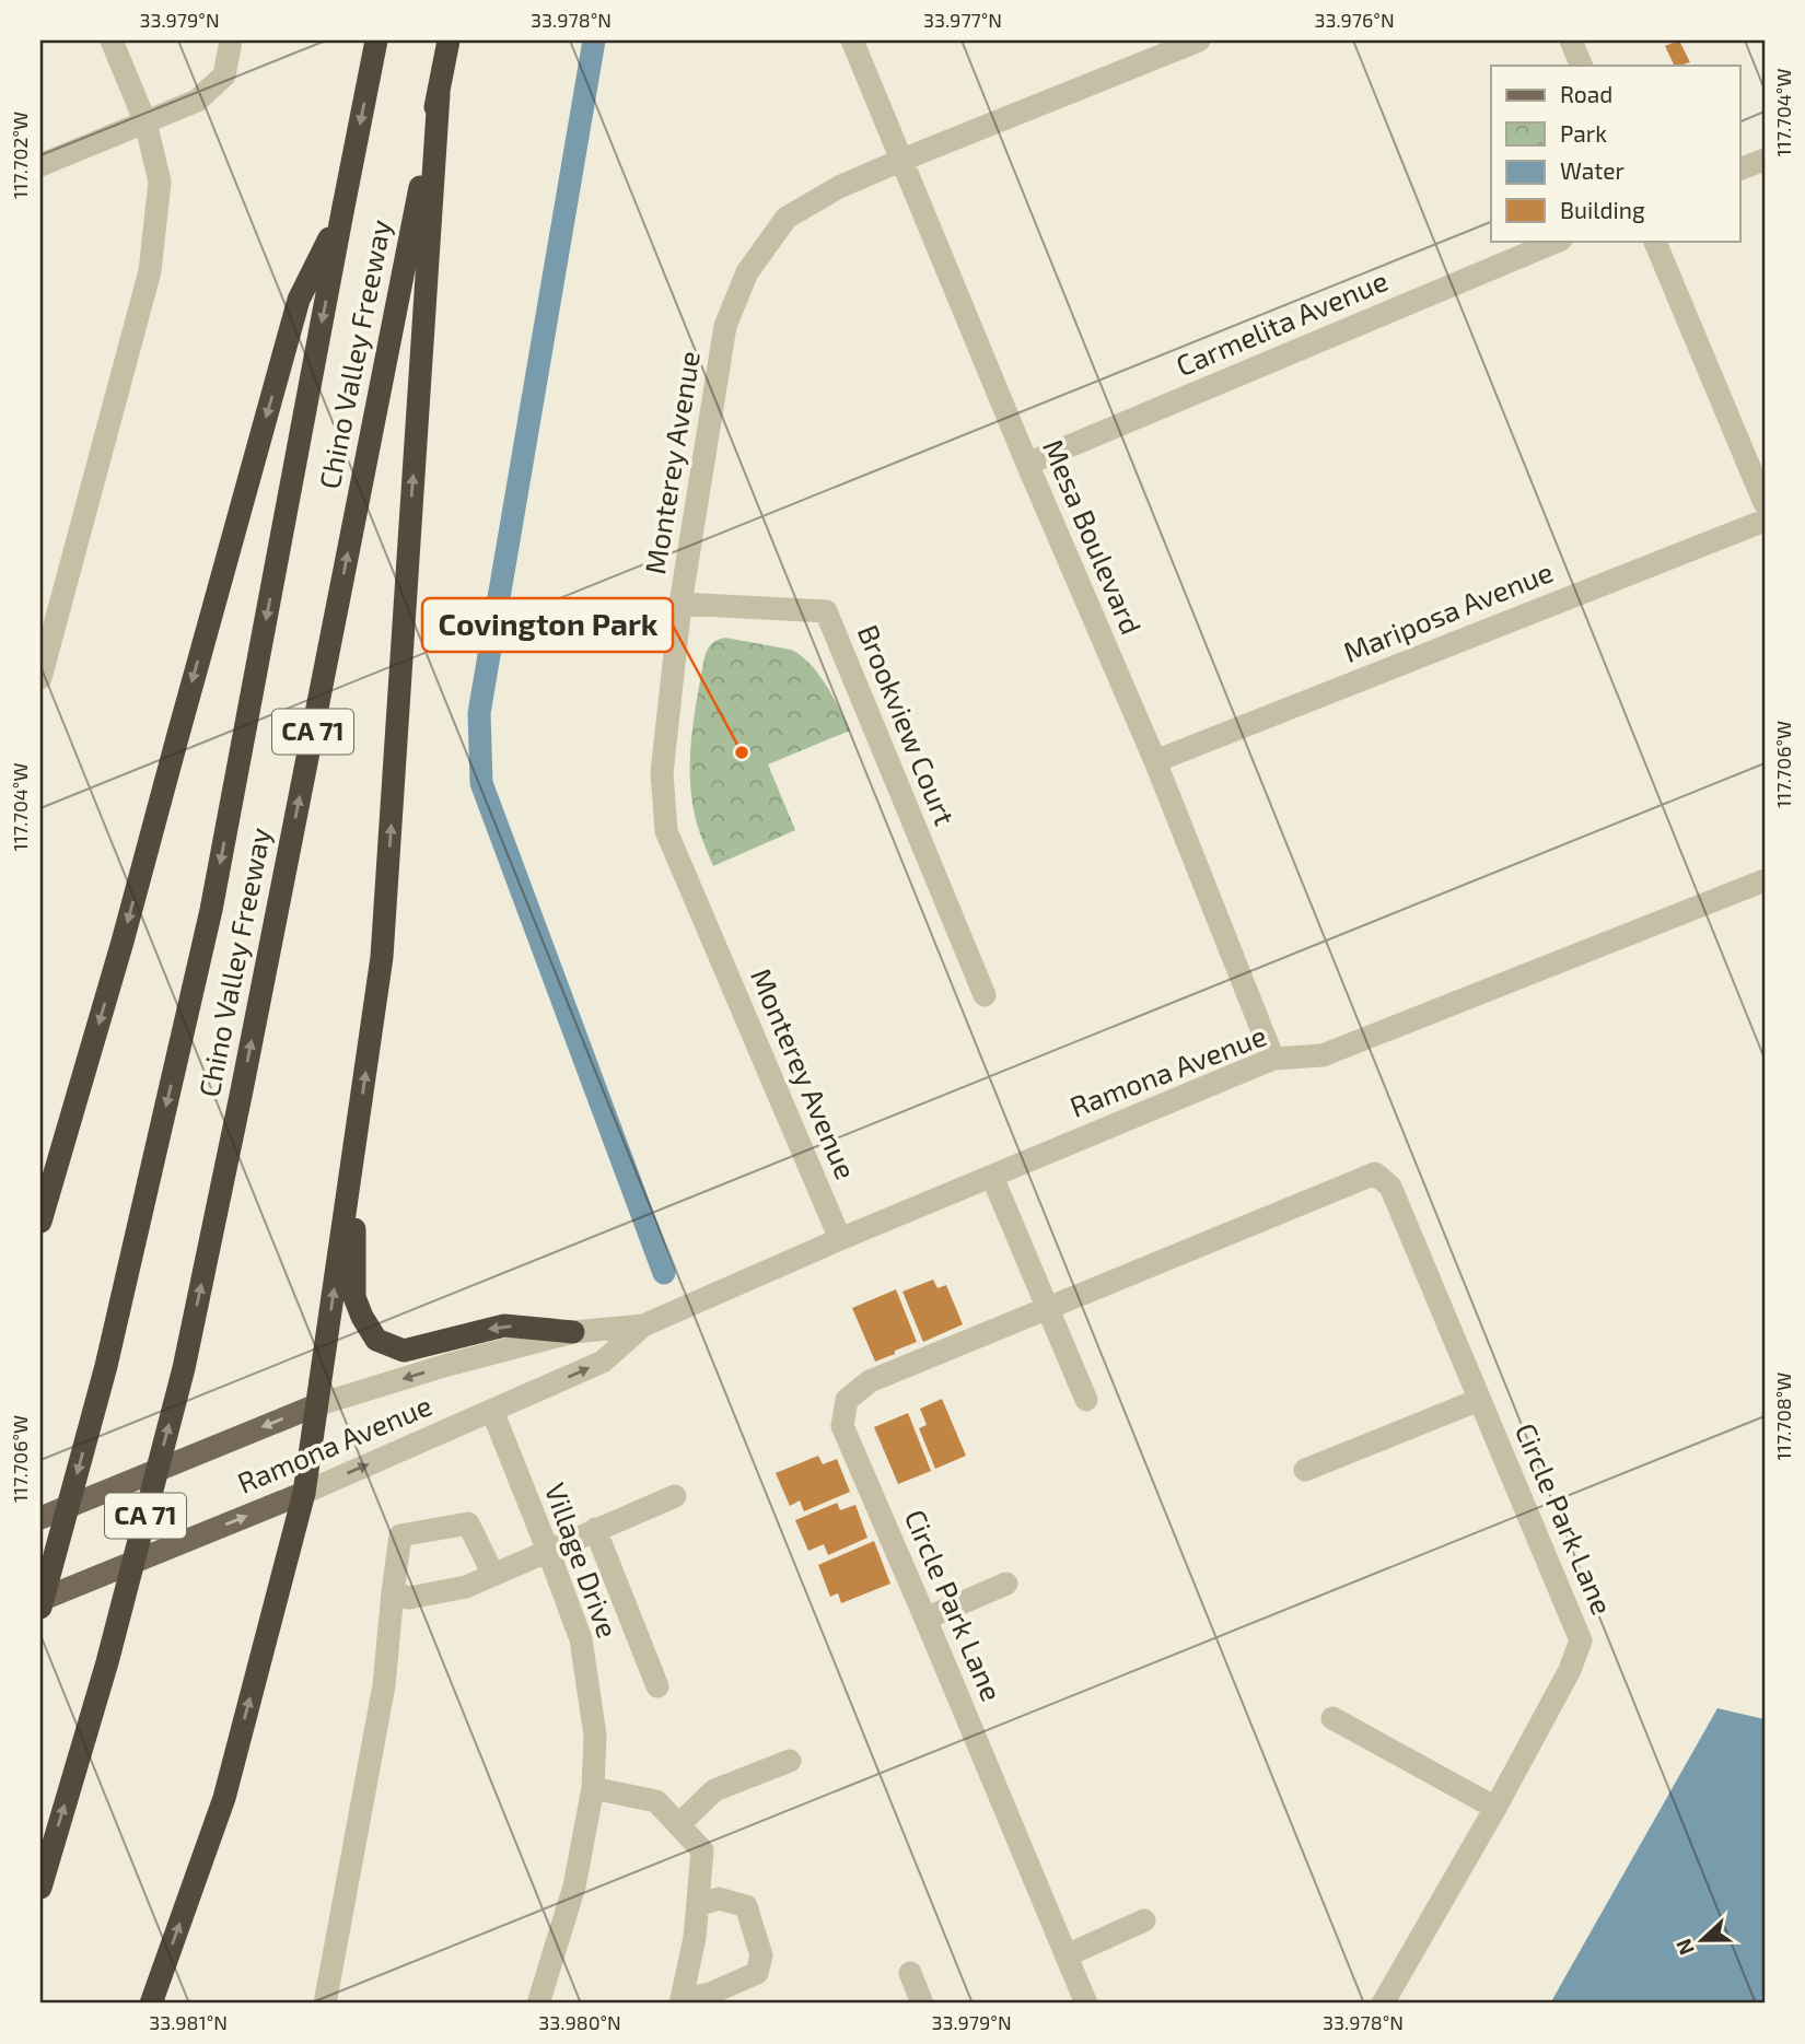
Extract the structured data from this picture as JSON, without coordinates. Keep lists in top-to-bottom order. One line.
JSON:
{"streets":{"highway":["Chino Valley Freeway","CA 71"],"main road":["Ramona Avenue"],"street":["Carmelita Avenue","Monterey Avenue","Mesa Boulevard","Mariposa Avenue","Brookview Court","Circle Park Lane","Village Drive"]},"crossings":[["Carmelita Avenue","Mesa Boulevard"],["Monterey Avenue","Mesa Boulevard"],["Monterey Avenue","Brookview Court"],["Monterey Avenue","Ramona Avenue"],["Mesa Boulevard","Mariposa Avenue"],["Mesa Boulevard","Ramona Avenue"],["Ramona Avenue","Village Drive"]],"places":["Covington Park"],"legend":["Road","Park","Water","Building"],"north":"left","coordinates":["33.979°N","33.978°N","33.977°N","33.976°N","117.704°W","117.702°W","117.706°W","117.708°W","33.981°N","33.980°N"]}
